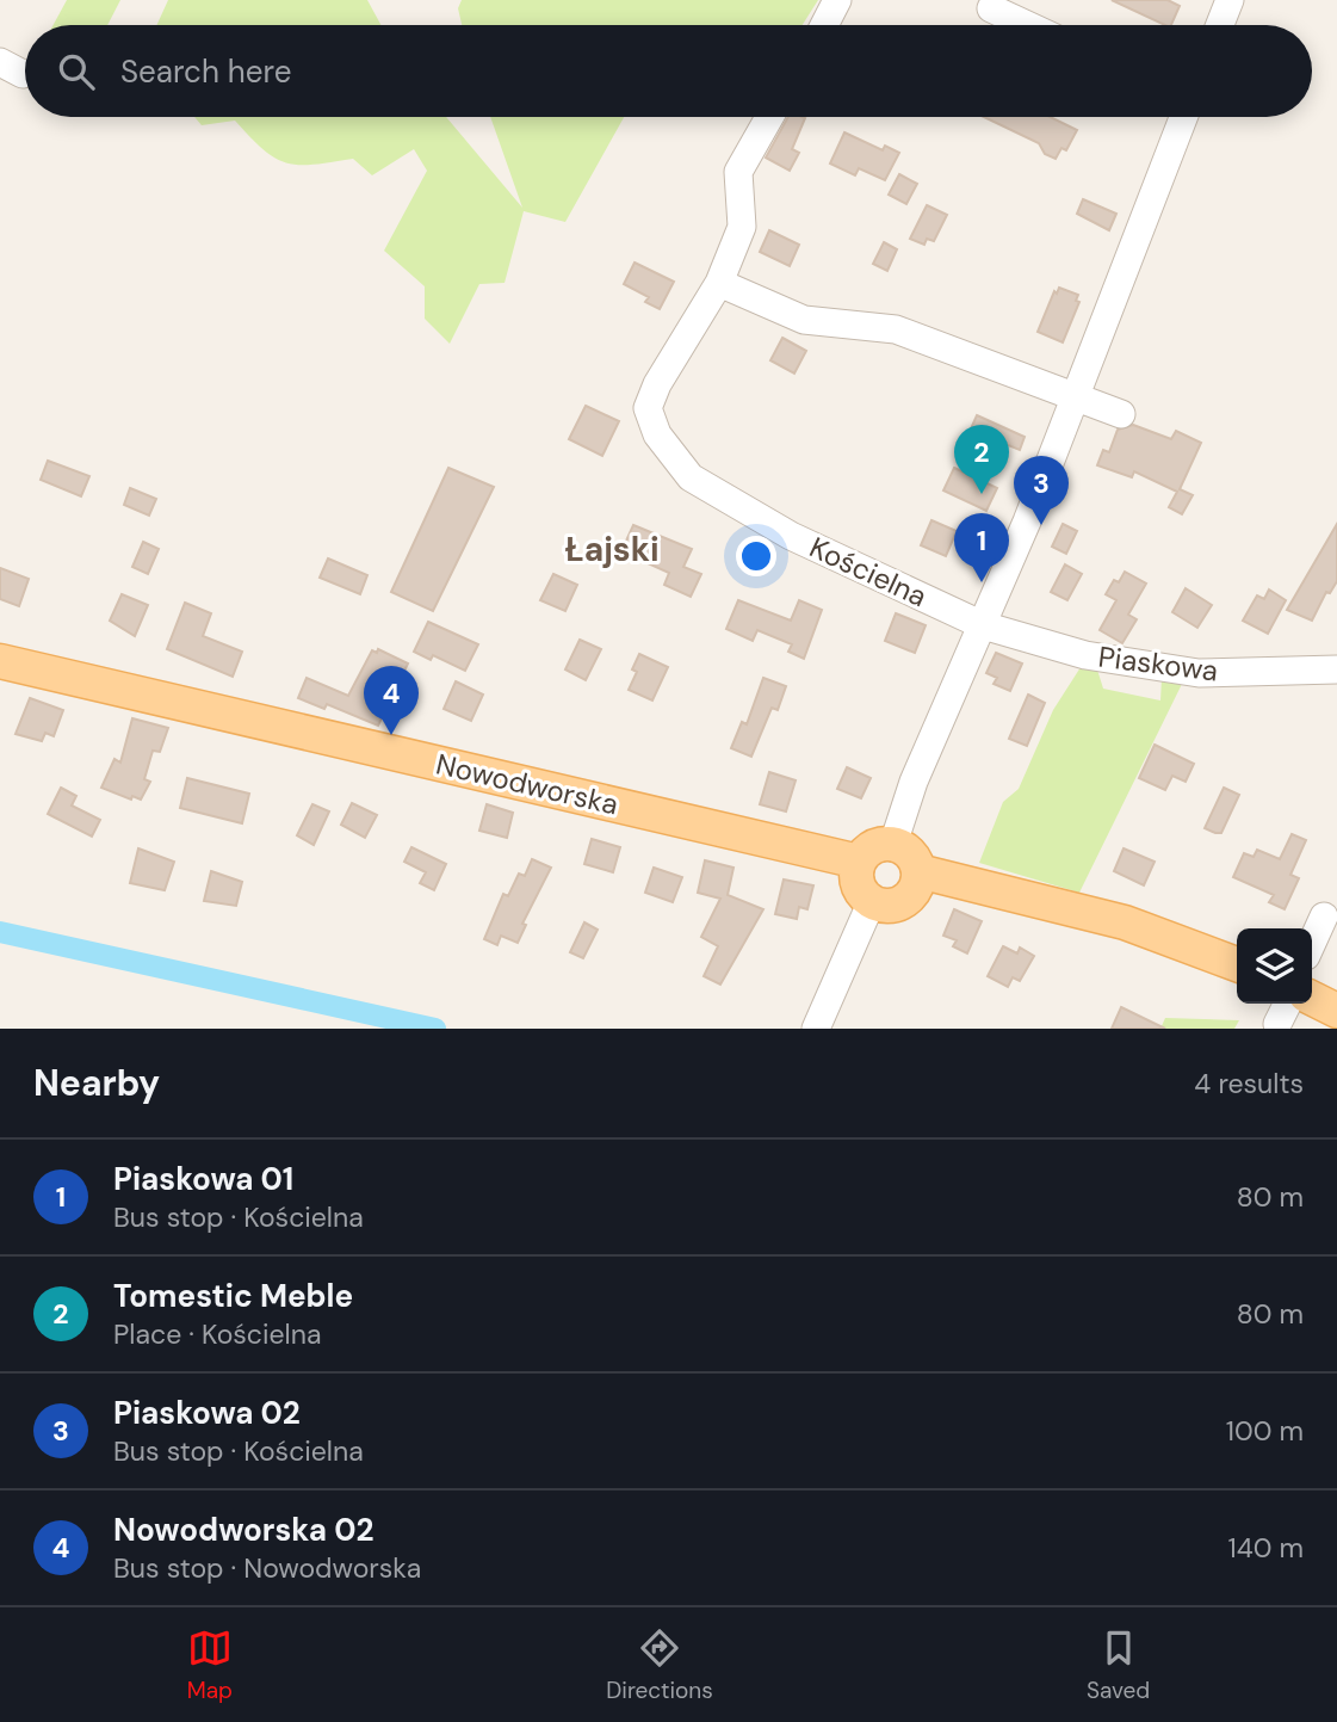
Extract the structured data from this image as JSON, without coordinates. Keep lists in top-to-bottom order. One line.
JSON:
{"streets":{"main road":["Nowodworska"],"street":["Kościelna","Piaskowa"]},"crossings":[["Kościelna","Piaskowa"]],"districts":["Łajski"],"page":{"search":"Search here","pins":["2","3","1","4"],"heading":["Nearby","4 results"],"list":[{"mark":"1","name":"Piaskowa 01","note":"Bus stop · Kościelna","value":"80 m"},{"mark":"2","name":"Tomestic Meble","note":"Place · Kościelna","value":"80 m"},{"mark":"3","name":"Piaskowa 02","note":"Bus stop · Kościelna","value":"100 m"},{"mark":"4","name":"Nowodworska 02","note":"Bus stop · Nowodworska","value":"140 m"}],"nav":["Map","Directions","Saved"]}}
